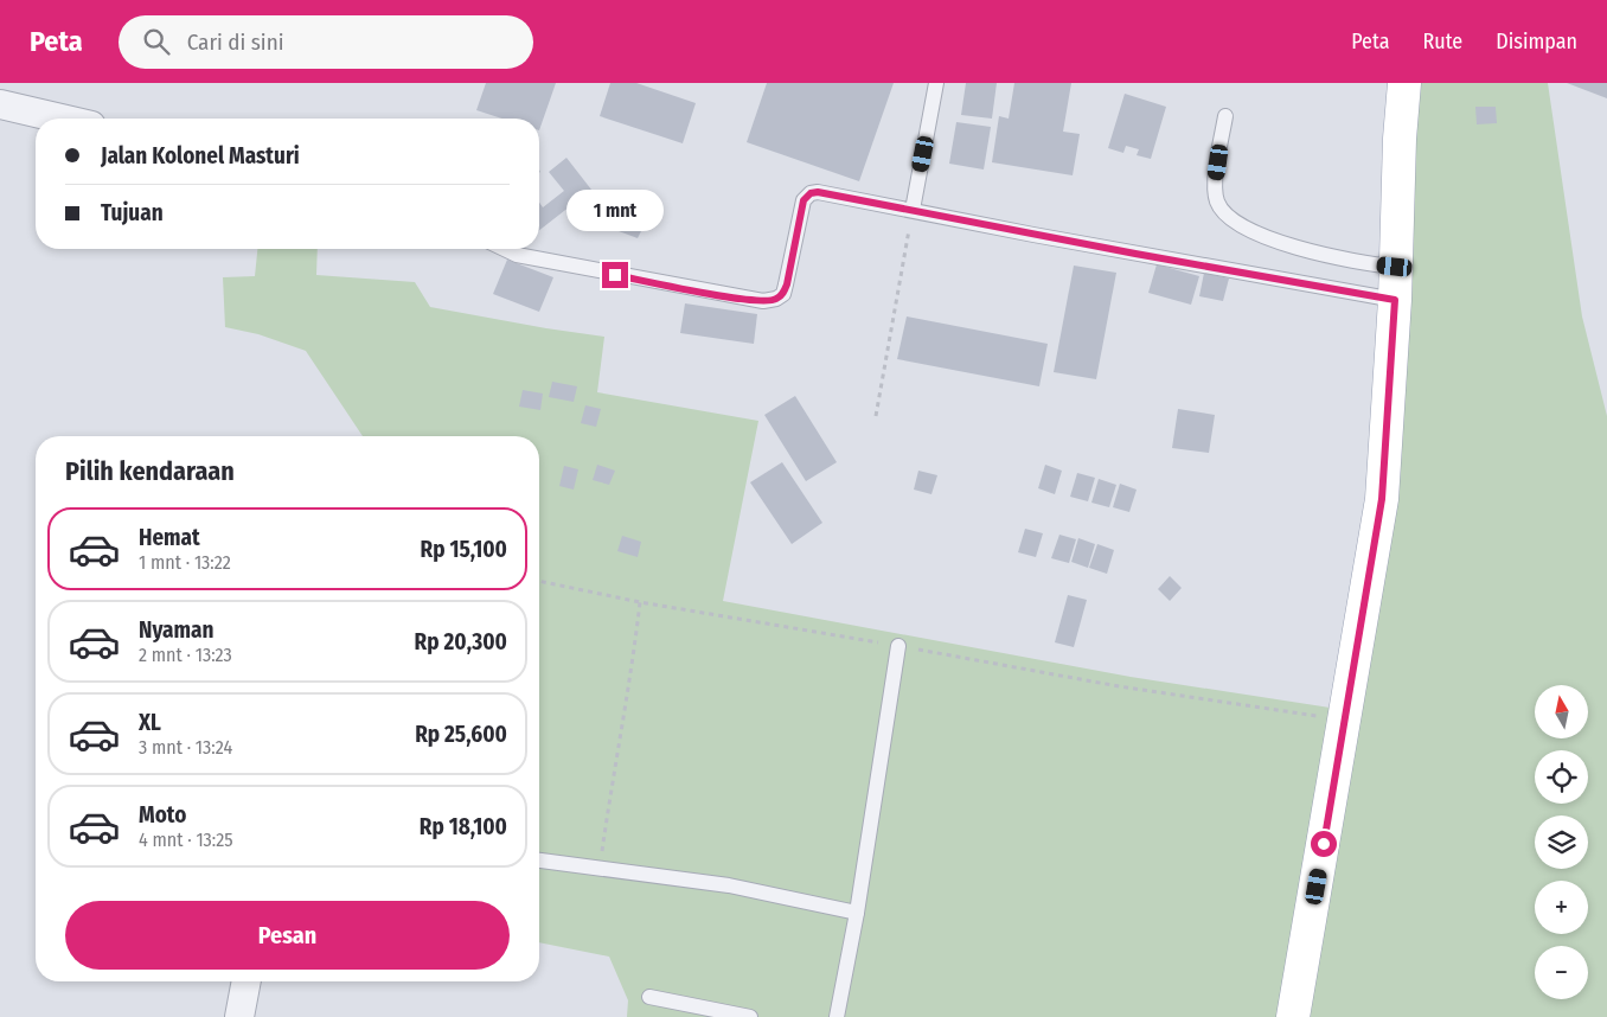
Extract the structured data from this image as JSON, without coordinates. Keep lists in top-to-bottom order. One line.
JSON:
{"north":"top","page":{"header":"Peta","search":"Cari di sini","nav":["Peta","Rute","Disimpan"],"banner":["Jalan Kolonel Masturi","Tujuan"],"bubble":"1 mnt","heading":"Pilih kendaraan","list":[{"name":"Hemat","note":"1 mnt · 13:22","value":"Rp 15,100"},{"name":"Nyaman","note":"2 mnt · 13:23","value":"Rp 20,300"},{"name":"XL","note":"3 mnt · 13:24","value":"Rp 25,600"},{"name":"Moto","note":"4 mnt · 13:25","value":"Rp 18,100"}],"map_buttons":["+","−"],"buttons":"Pesan"}}
